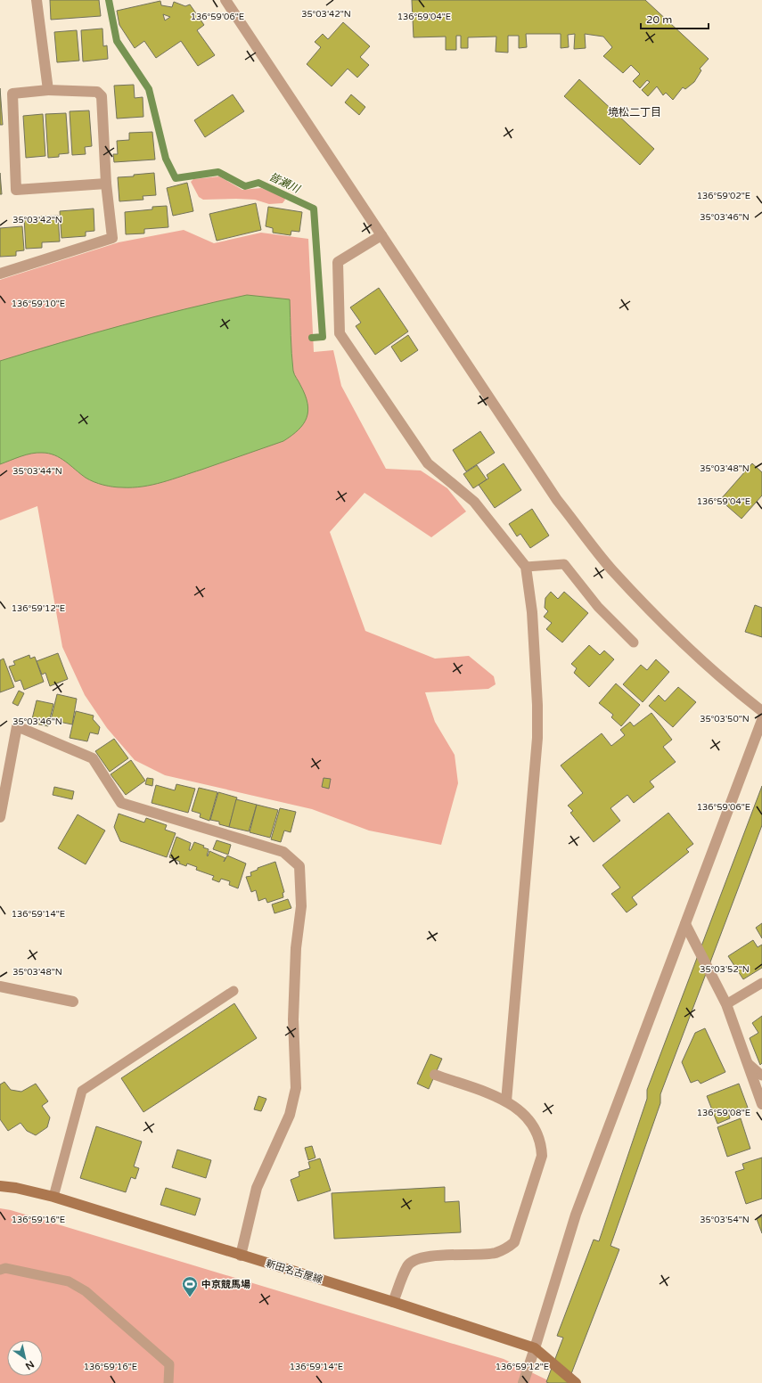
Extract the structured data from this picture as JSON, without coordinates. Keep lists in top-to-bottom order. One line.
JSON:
{"streets":{"main road":["新田名古屋線"]},"districts":["境松二丁目"],"water":["皆瀬川"],"places":{"sports":["中京競馬場"]},"scale_bar":"20 m","north":"bottom right","coordinates":["35°03'42\"N","136°59'06\"E","136°59'04\"E","136°59'02\"E","35°03'46\"N","136°59'10\"E","35°03'48\"N","35°03'44\"N","136°59'12\"E","35°03'50\"N","136°59'14\"E","35°03'52\"N","136°59'08\"E","136°59'16\"E","35°03'54\"N"]}
